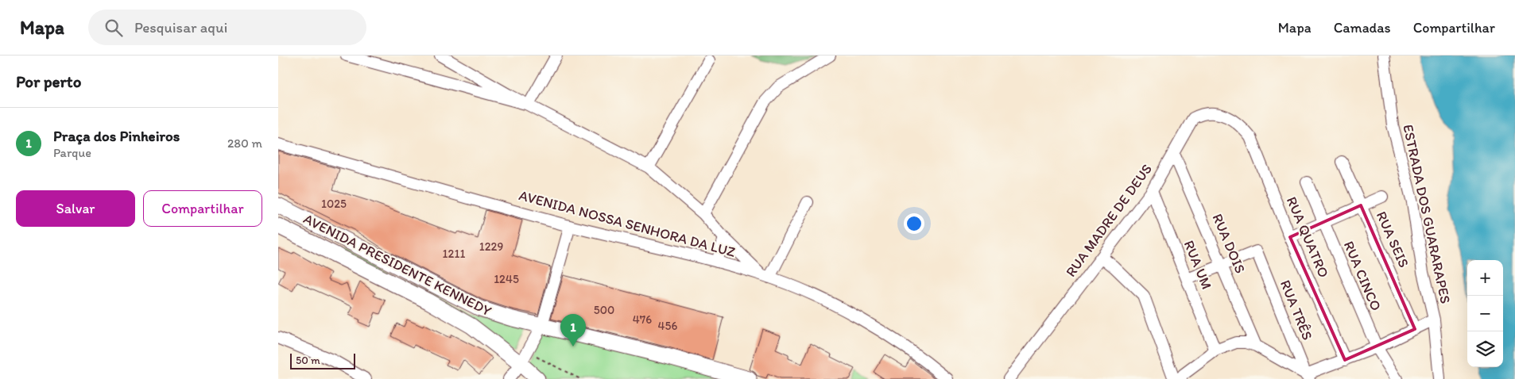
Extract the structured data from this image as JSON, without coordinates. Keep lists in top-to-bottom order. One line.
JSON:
{"streets":{"main road":["AVENIDA PRESIDENTE KENNEDY"],"street":["ESTRADA DOS GUARARAPES","RUA MADRE DE DEUS","AVENIDA NOSSA SENHORA DA LUZ","RUA QUATRO","RUA SEIS","RUA DOIS","RUA UM","RUA CINCO","RUA TRÊS"]},"crossings":[["RUA MADRE DE DEUS","RUA QUATRO"],["RUA MADRE DE DEUS","RUA DOIS"],["RUA MADRE DE DEUS","RUA UM"],["RUA DOIS","RUA TRÊS"]],"house_numbers":["1025","1229","1211","1245","500","476","456"],"scale_bar":"50 m","page":{"header":"Mapa","search":"Pesquisar aqui","nav":["Mapa","Camadas","Compartilhar"],"heading":"Por perto","list":[{"mark":"1","name":"Praça dos Pinheiros","note":"Parque","value":"280 m"}],"buttons":["Salvar","Compartilhar"],"map_buttons":["+","−"],"pins":"1","scale":"50 m"}}
